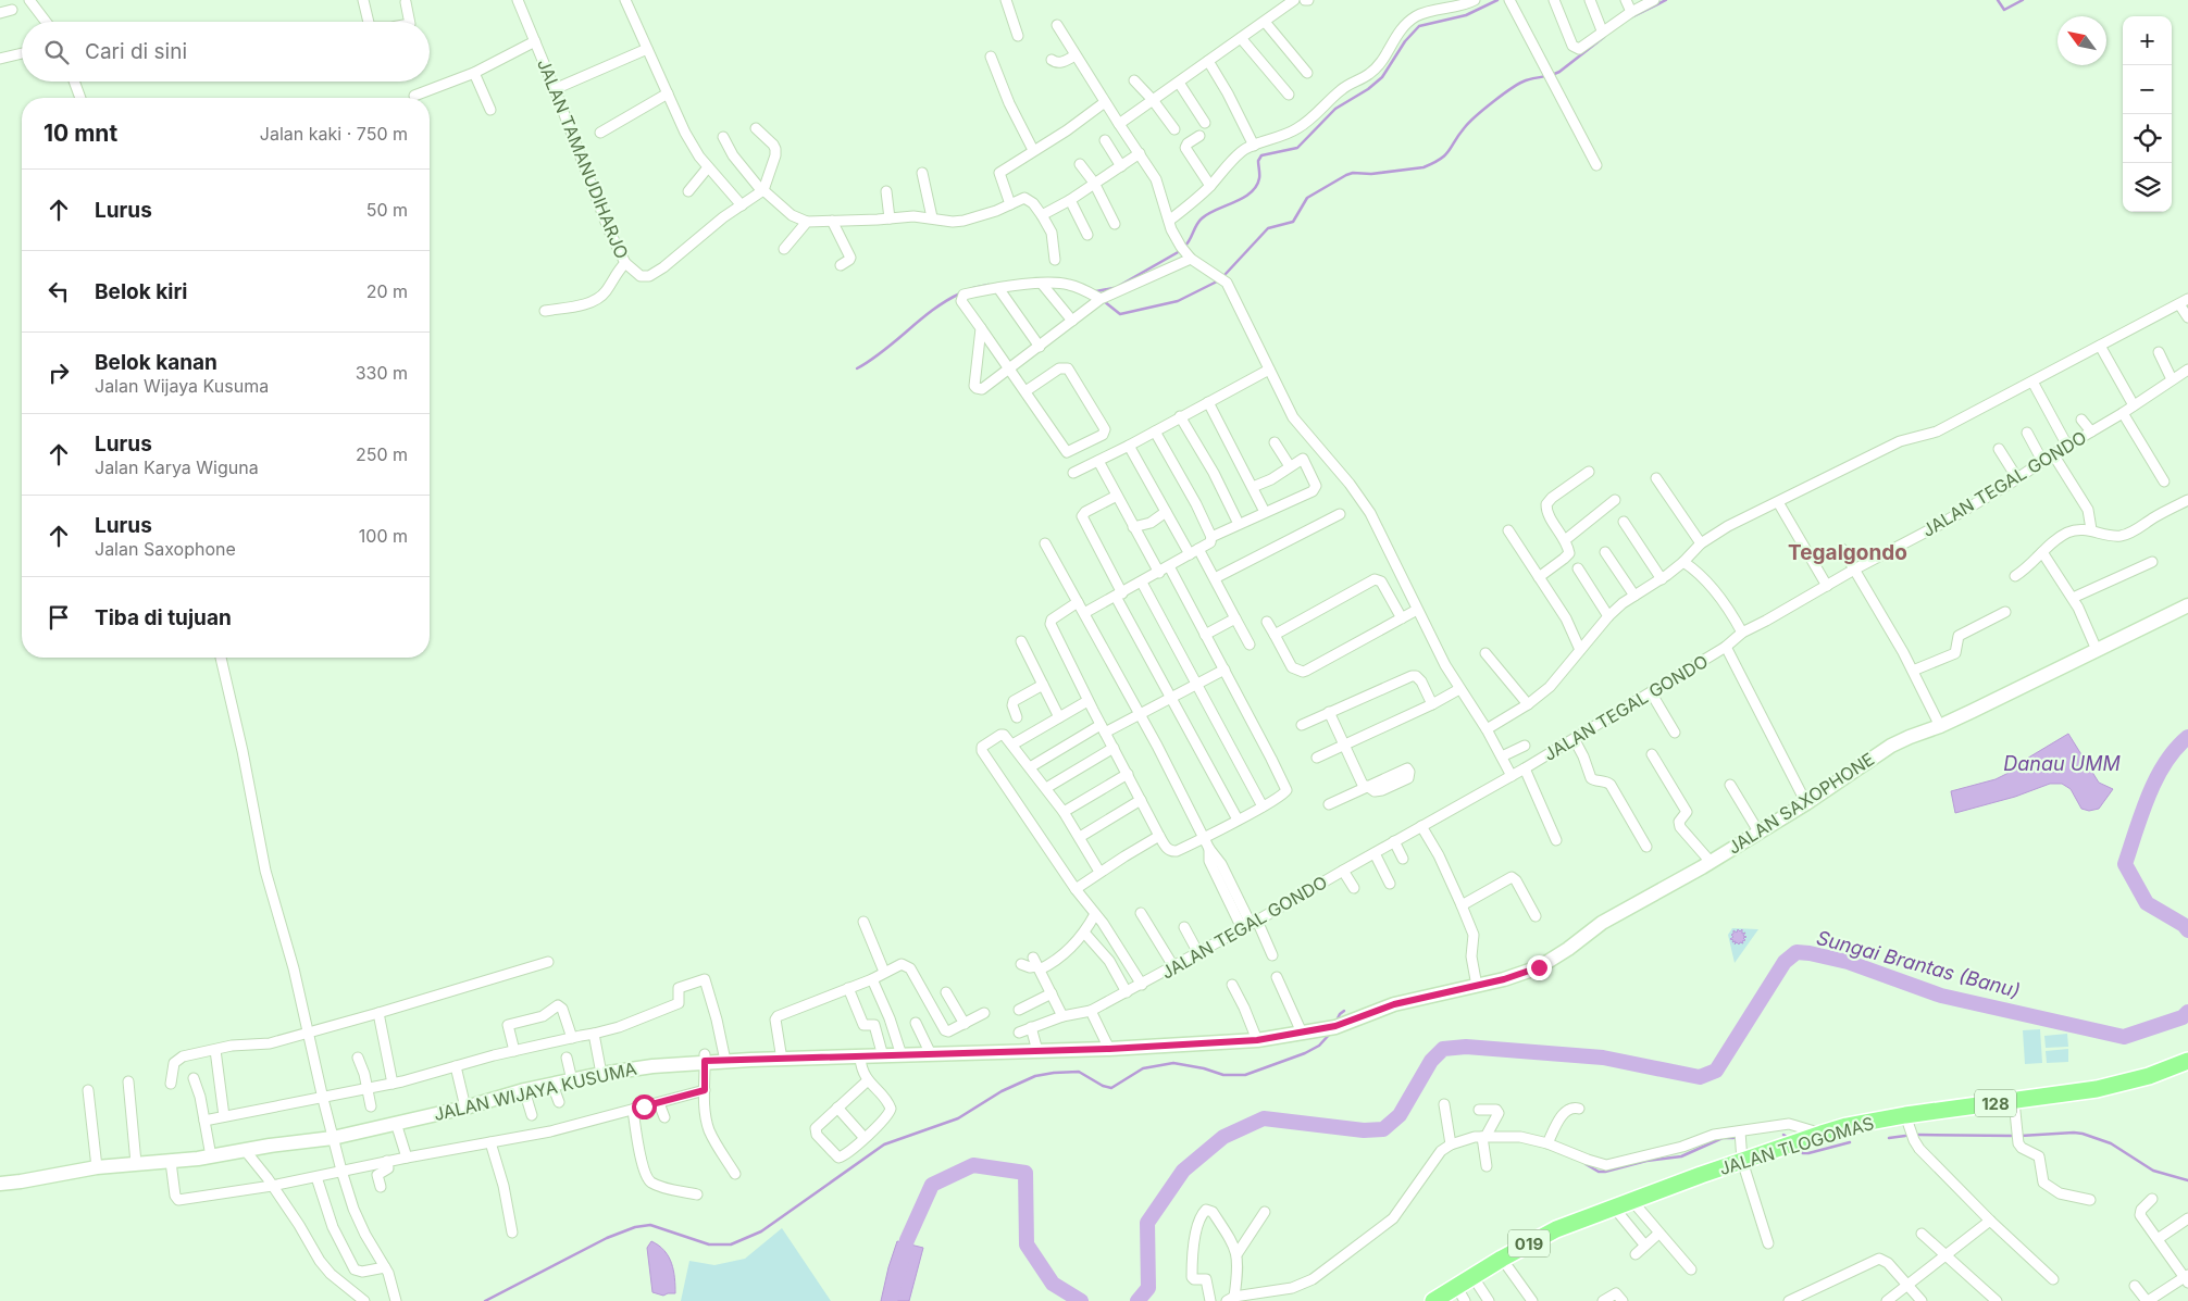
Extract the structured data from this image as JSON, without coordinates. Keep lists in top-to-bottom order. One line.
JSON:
{"streets":{"main road":["JALAN SAXOPHONE","JALAN WIJAYA KUSUMA","128","JALAN TLOGOMAS","019"],"street":["JALAN TAMANUDIHARJO","JALAN TEGAL GONDO"]},"crossings":[["JALAN SAXOPHONE","JALAN WIJAYA KUSUMA"],["JALAN TLOGOMAS","019"]],"districts":["Tegalgondo"],"water":["Danau UMM","Sungai Brantas (Banu)"],"north":"top left","page":{"map_buttons":["+","−"],"search":"Cari di sini","heading":["10 mnt","Jalan kaki · 750 m"],"list":[["Lurus","50 m"],["Belok kiri","20 m"],["Belok kanan","Jalan Wijaya Kusuma","330 m"],["Lurus","Jalan Karya Wiguna","250 m"],["Lurus","Jalan Saxophone","100 m"],"Tiba di tujuan"]}}
